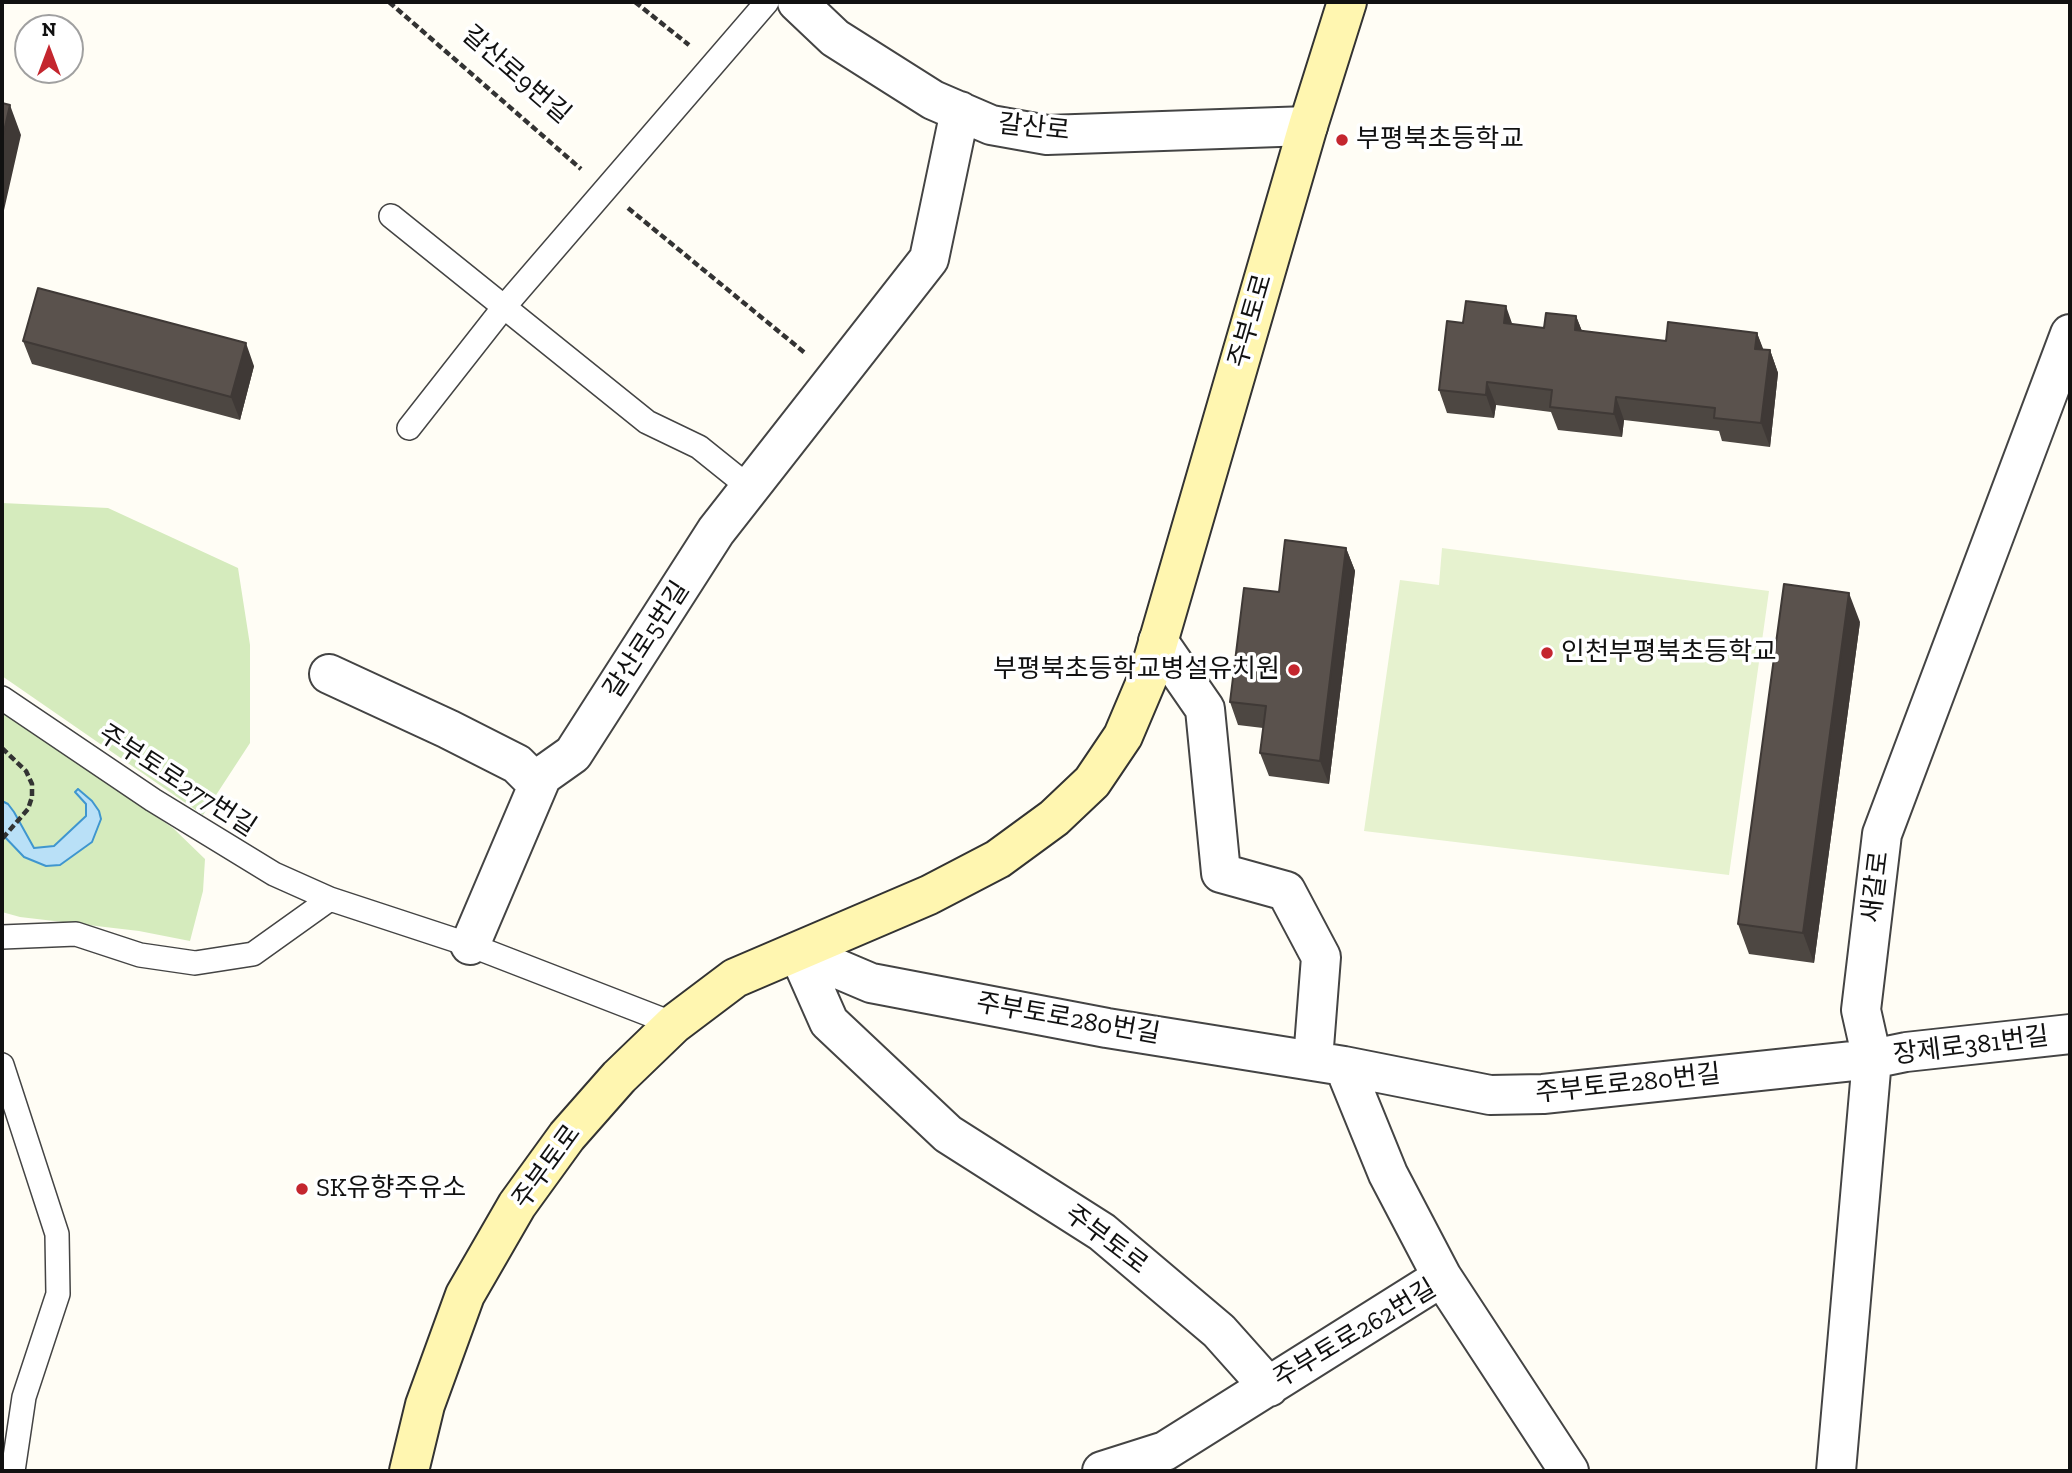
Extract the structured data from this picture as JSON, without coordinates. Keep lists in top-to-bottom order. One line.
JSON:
{"streets":{"main road":["주부토로"],"street":["갈산로","갈산로5번길","새갈로","주부토로280번길","장제로381번길","주부토로262번길"],"lane":["주부토로277번길"],"path":["갈산로9번길"]},"crossings":[["갈산로","주부토로"],["갈산로","갈산로5번길"],["주부토로","주부토로277번길"],["주부토로","주부토로280번길"],["주부토로","주부토로262번길"],["갈산로5번길","주부토로277번길"],["새갈로","주부토로280번길"],["새갈로","장제로381번길"],["주부토로280번길","장제로381번길"]],"places":["부평북초등학교","인천부평북초등학교","부평북초등학교병설유치원","SK유향주유소"],"north":"top"}
